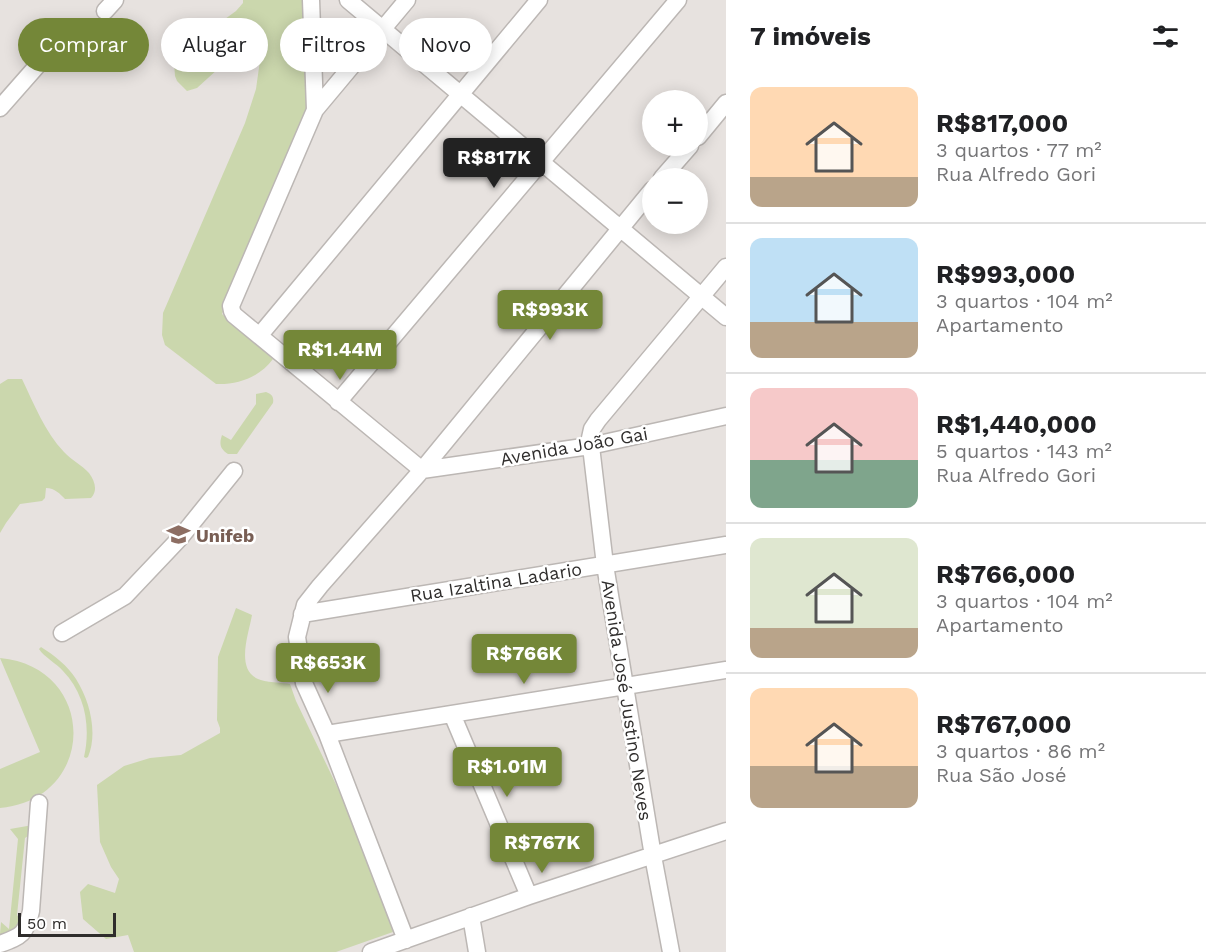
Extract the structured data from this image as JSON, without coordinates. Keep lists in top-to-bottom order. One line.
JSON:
{"streets":{"street":["Avenida João Gai","Rua Izaltina Ladario","Avenida José Justino Neves"]},"crossings":[["Avenida João Gai","Avenida José Justino Neves"],["Rua Izaltina Ladario","Avenida José Justino Neves"]],"places":{"school or university":["Unifeb"]},"scale_bar":"50 m","page":{"heading":"7 imóveis","chip":["Comprar","Alugar","Filtros","Novo"],"list":[{"name":"R$817,000","note":"3 quartos · 77 m² · Rua Alfredo Gori"},{"name":"R$993,000","note":"3 quartos · 104 m² · Apartamento"},{"name":"R$1,440,000","note":"5 quartos · 143 m² · Rua Alfredo Gori"},{"name":"R$766,000","note":"3 quartos · 104 m² · Apartamento"},{"name":"R$767,000","note":"3 quartos · 86 m² · Rua São José"}],"map_buttons":["+","−"],"price":["R$817K","R$993K","R$1.44M","R$766K","R$653K","R$1.01M","R$767K"],"scale":"50 m"}}
